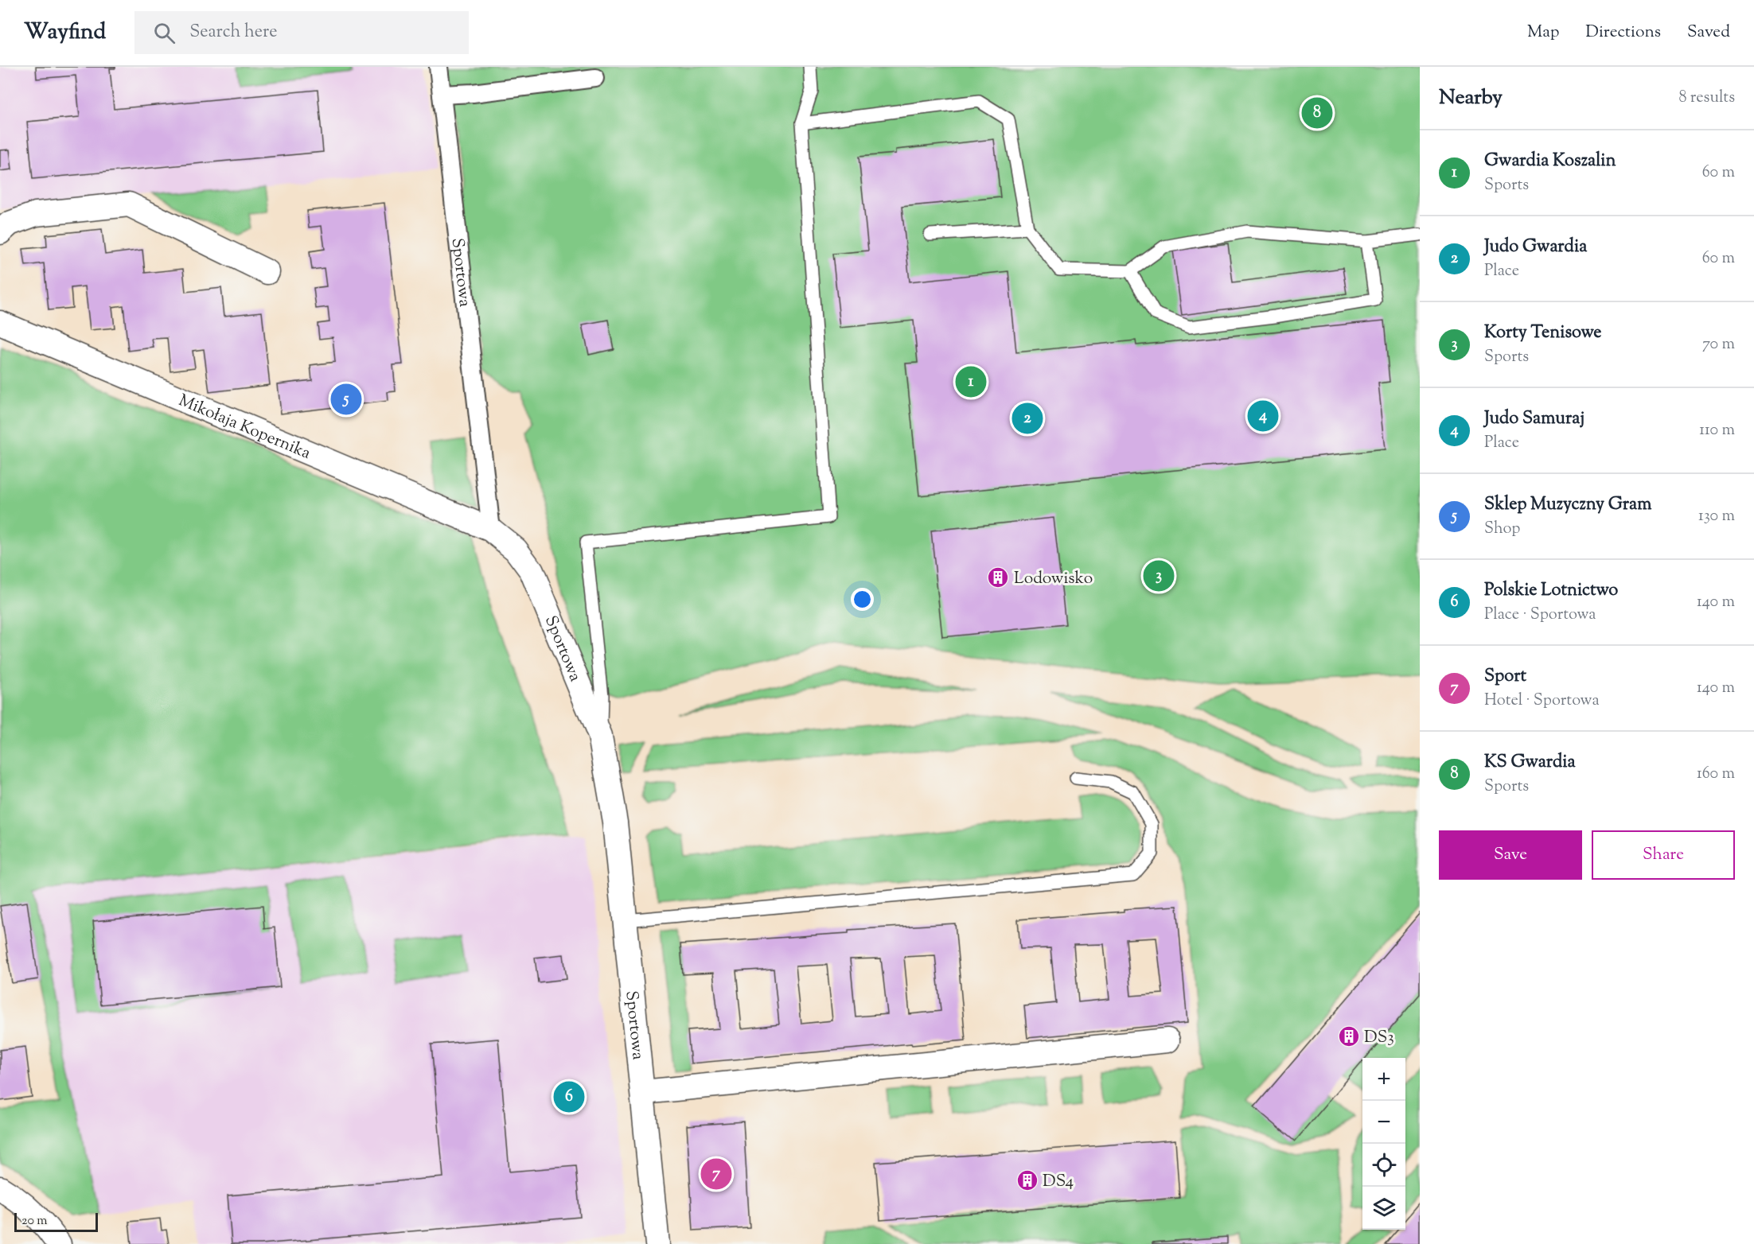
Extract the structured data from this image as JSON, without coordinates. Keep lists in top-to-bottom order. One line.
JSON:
{"streets":{"street":["Sportowa","Mikołaja Kopernika"]},"crossings":[["Sportowa","Mikołaja Kopernika"]],"places":{"building":["Lodowisko","DS3","DS4"]},"scale_bar":"20 m","page":{"header":"Wayfind","search":"Search here","nav":["Map","Directions","Saved"],"heading":["Nearby","8 results"],"pins":["8","1","5","4","2","3","6","7"],"list":[{"mark":"1","name":"Gwardia Koszalin","note":"Sports","value":"60 m"},{"mark":"2","name":"Judo Gwardia","note":"Place","value":"60 m"},{"mark":"3","name":"Korty Tenisowe","note":"Sports","value":"70 m"},{"mark":"4","name":"Judo Samuraj","note":"Place","value":"110 m"},{"mark":"5","name":"Sklep Muzyczny Gram","note":"Shop","value":"130 m"},{"mark":"6","name":"Polskie Lotnictwo","note":"Place · Sportowa","value":"140 m"},{"mark":"7","name":"Sport","note":"Hotel · Sportowa","value":"140 m"},{"mark":"8","name":"KS Gwardia","note":"Sports","value":"160 m"}],"buttons":["Save","Share"],"map_buttons":["+","−"],"scale":"20 m"}}
